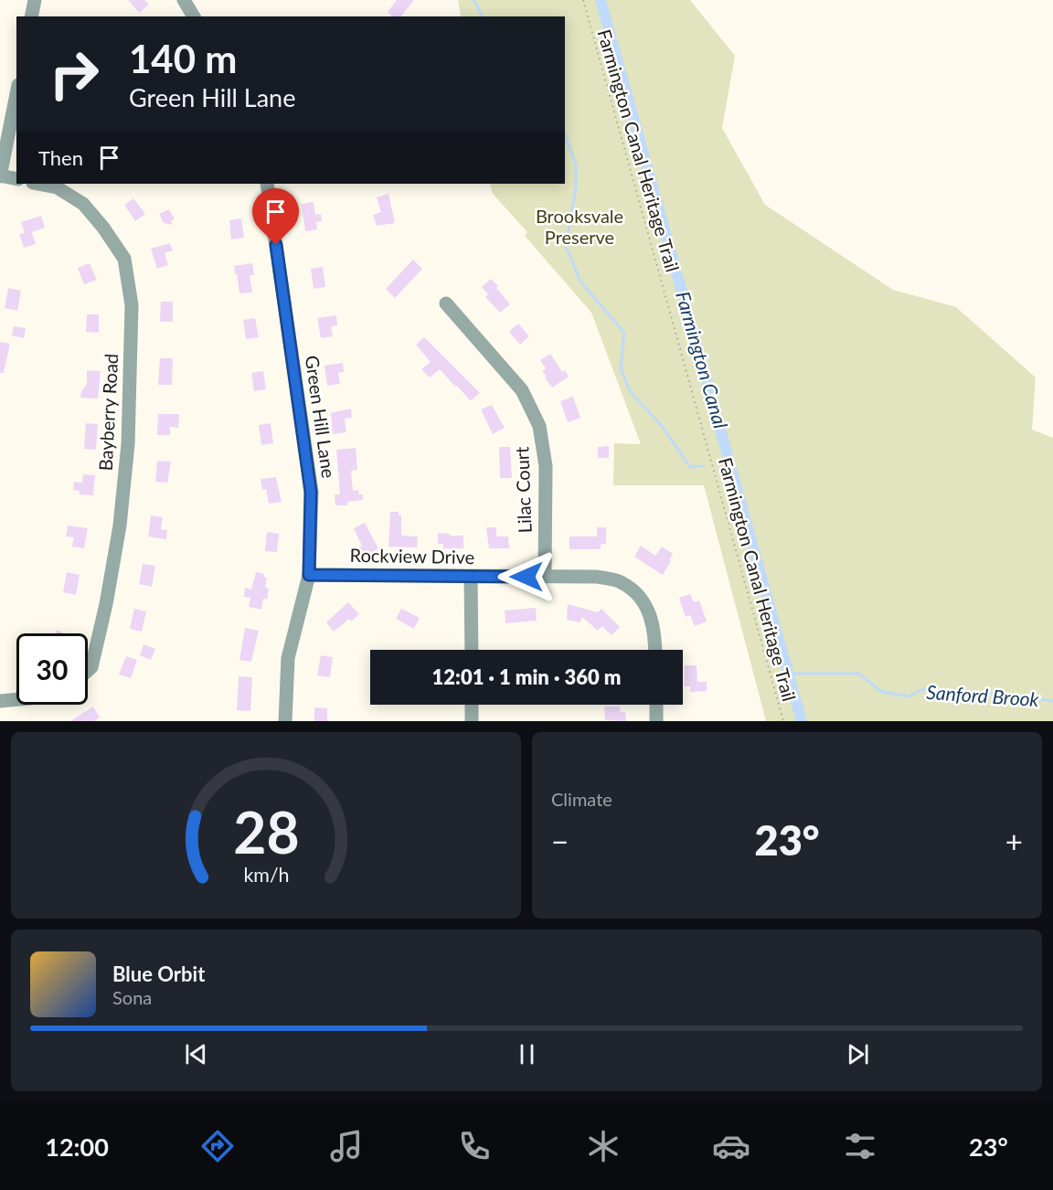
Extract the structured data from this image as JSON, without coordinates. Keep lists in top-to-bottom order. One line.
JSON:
{"streets":{"street":["Bayberry Road","Green Hill Lane","Lilac Court","Rockview Drive"],"path":["Farmington Canal Heritage Trail"]},"crossings":[["Green Hill Lane","Rockview Drive"],["Lilac Court","Rockview Drive"]],"water":["Farmington Canal","Sanford Brook"],"parks":["Brooksvale Preserve"],"page":{"turn":["140 m","Green Hill Lane"],"then":"Then","limit":"30","trip":"12:01 · 1 min · 360 m","tile":"Climate","heat":["−","23°","+"],"song":["Blue Orbit","Sona"],"tabs":["12:00","23°"],"gauge":["28","km/h"]}}
